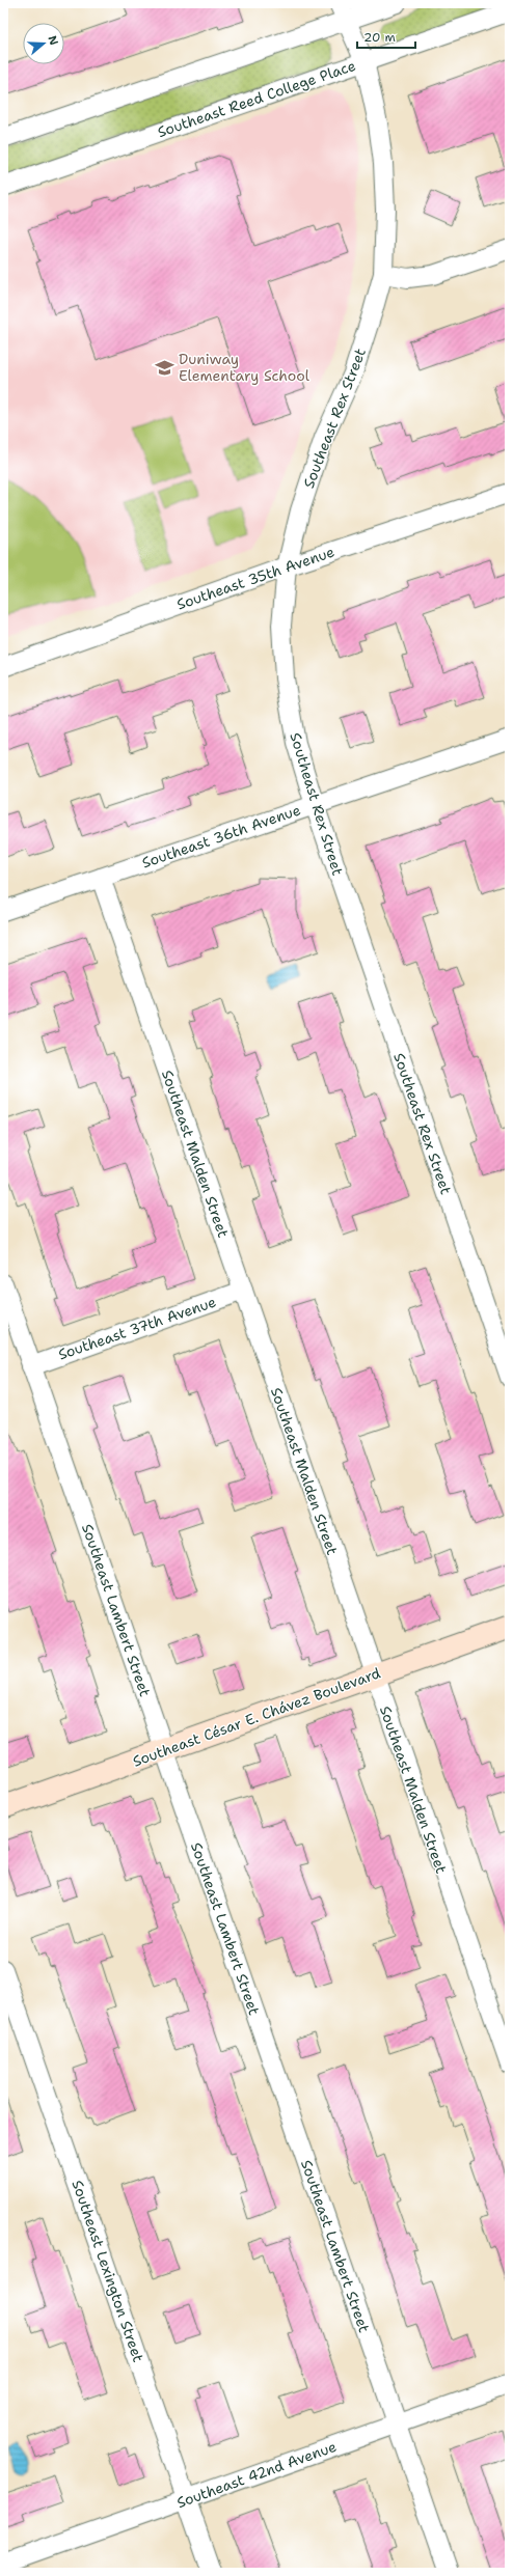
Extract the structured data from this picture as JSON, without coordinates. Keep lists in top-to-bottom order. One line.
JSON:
{"streets":{"street":["Southeast Reed College Place","Southeast Rex Street","Southeast 35th Avenue","Southeast 36th Avenue","Southeast Malden Street","Southeast 37th Avenue","Southeast Lambert Street","Southeast César E. Chávez Boulevard","Southeast Lexington Street","Southeast 42nd Avenue"]},"crossings":[["Southeast Reed College Place","Southeast Rex Street"],["Southeast Rex Street","Southeast 35th Avenue"],["Southeast Rex Street","Southeast 36th Avenue"],["Southeast 36th Avenue","Southeast Malden Street"],["Southeast Malden Street","Southeast 37th Avenue"],["Southeast Malden Street","Southeast César E. Chávez Boulevard"],["Southeast 37th Avenue","Southeast Lambert Street"],["Southeast Lambert Street","Southeast César E. Chávez Boulevard"],["Southeast Lambert Street","Southeast 42nd Avenue"],["Southeast Lexington Street","Southeast 42nd Avenue"]],"places":{"school or university":["Duniway Elementary School"]},"scale_bar":"20 m","north":"right"}
